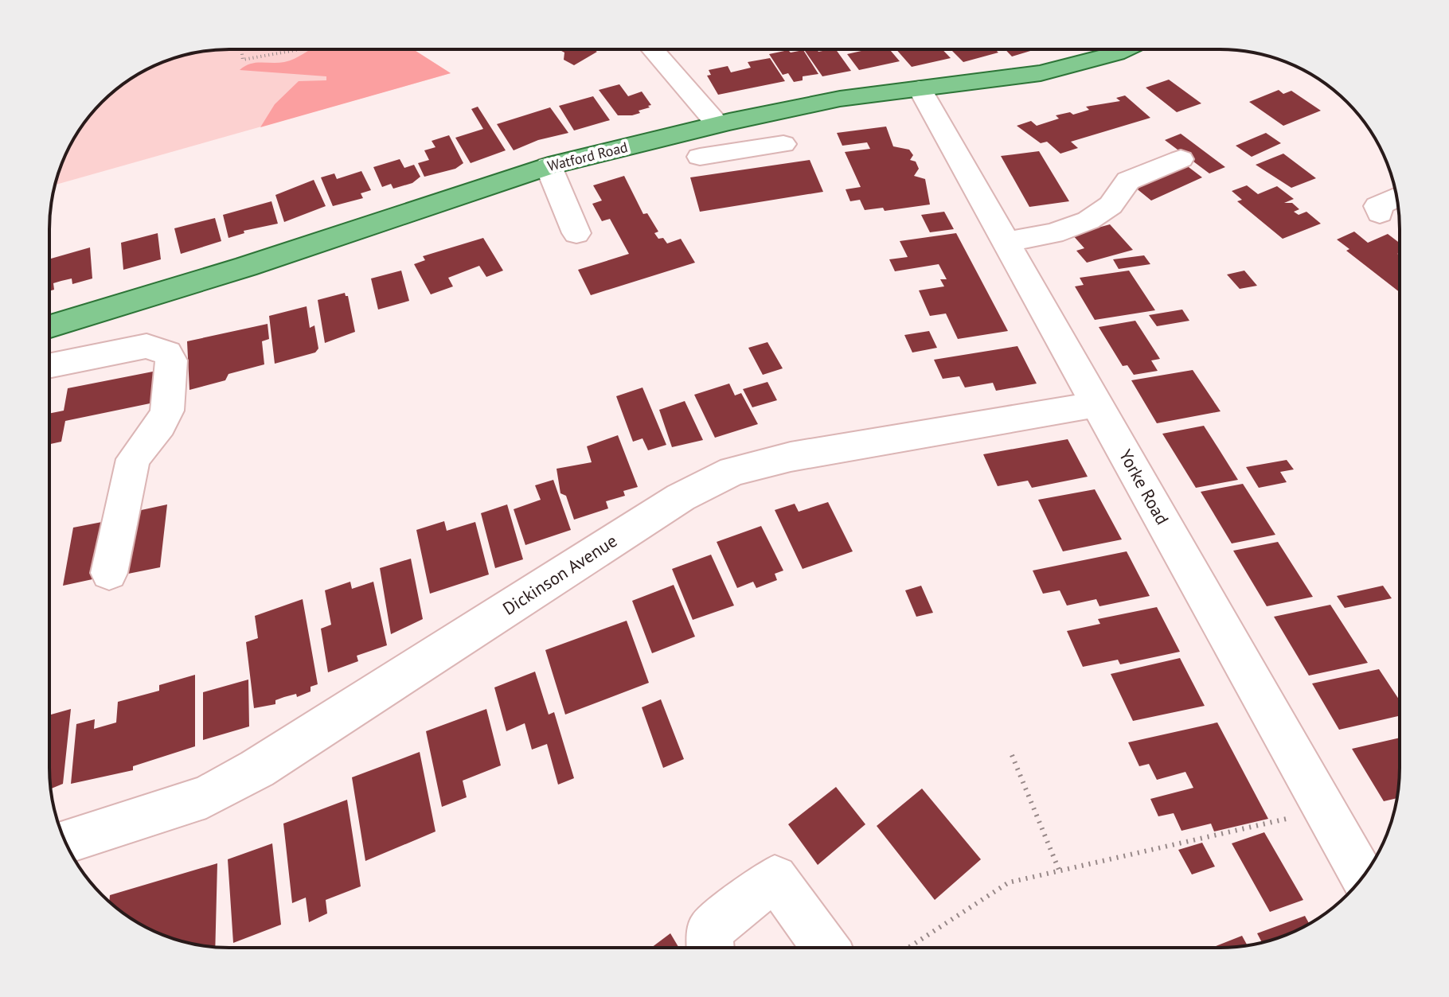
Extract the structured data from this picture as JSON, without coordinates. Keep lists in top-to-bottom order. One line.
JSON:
{"streets":{"main road":["Watford Road"],"street":["Yorke Road","Dickinson Avenue"]},"crossings":[["Watford Road","Yorke Road"],["Yorke Road","Dickinson Avenue"]]}
